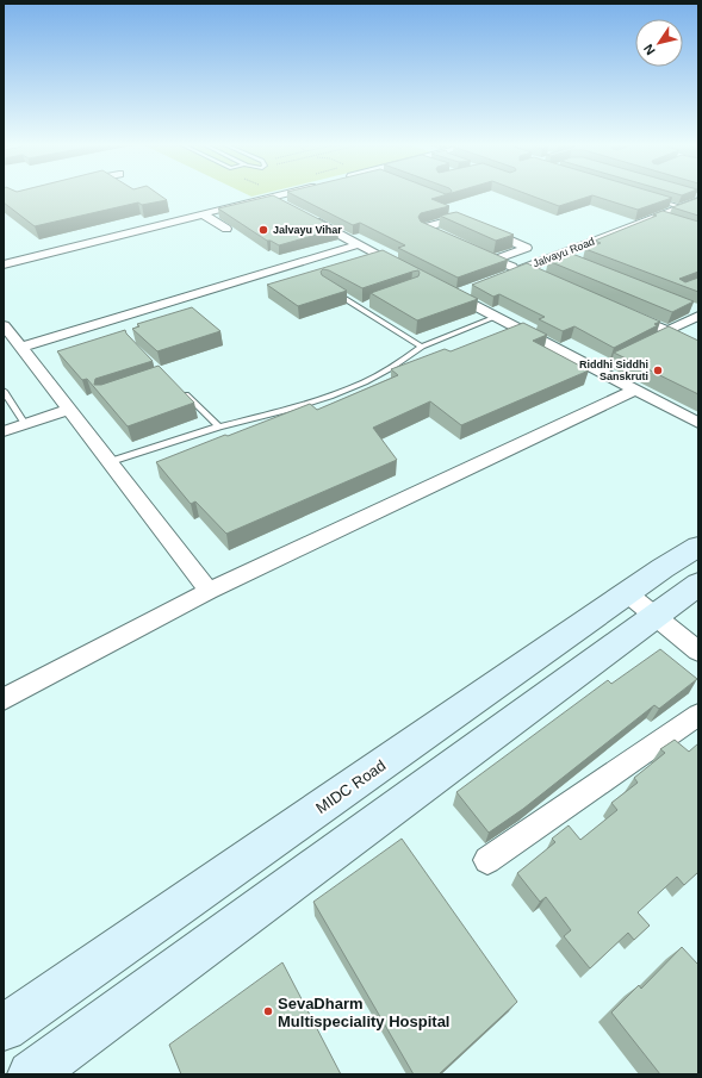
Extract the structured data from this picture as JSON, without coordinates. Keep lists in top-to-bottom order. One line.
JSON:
{"streets":{"main road":["MIDC Road"],"street":["Jalvayu Road"]},"places":["Jalvayu Vihar","Riddhi Siddhi Sanskruti","SevaDharm Multispeciality Hospital"],"north":"bottom left"}
